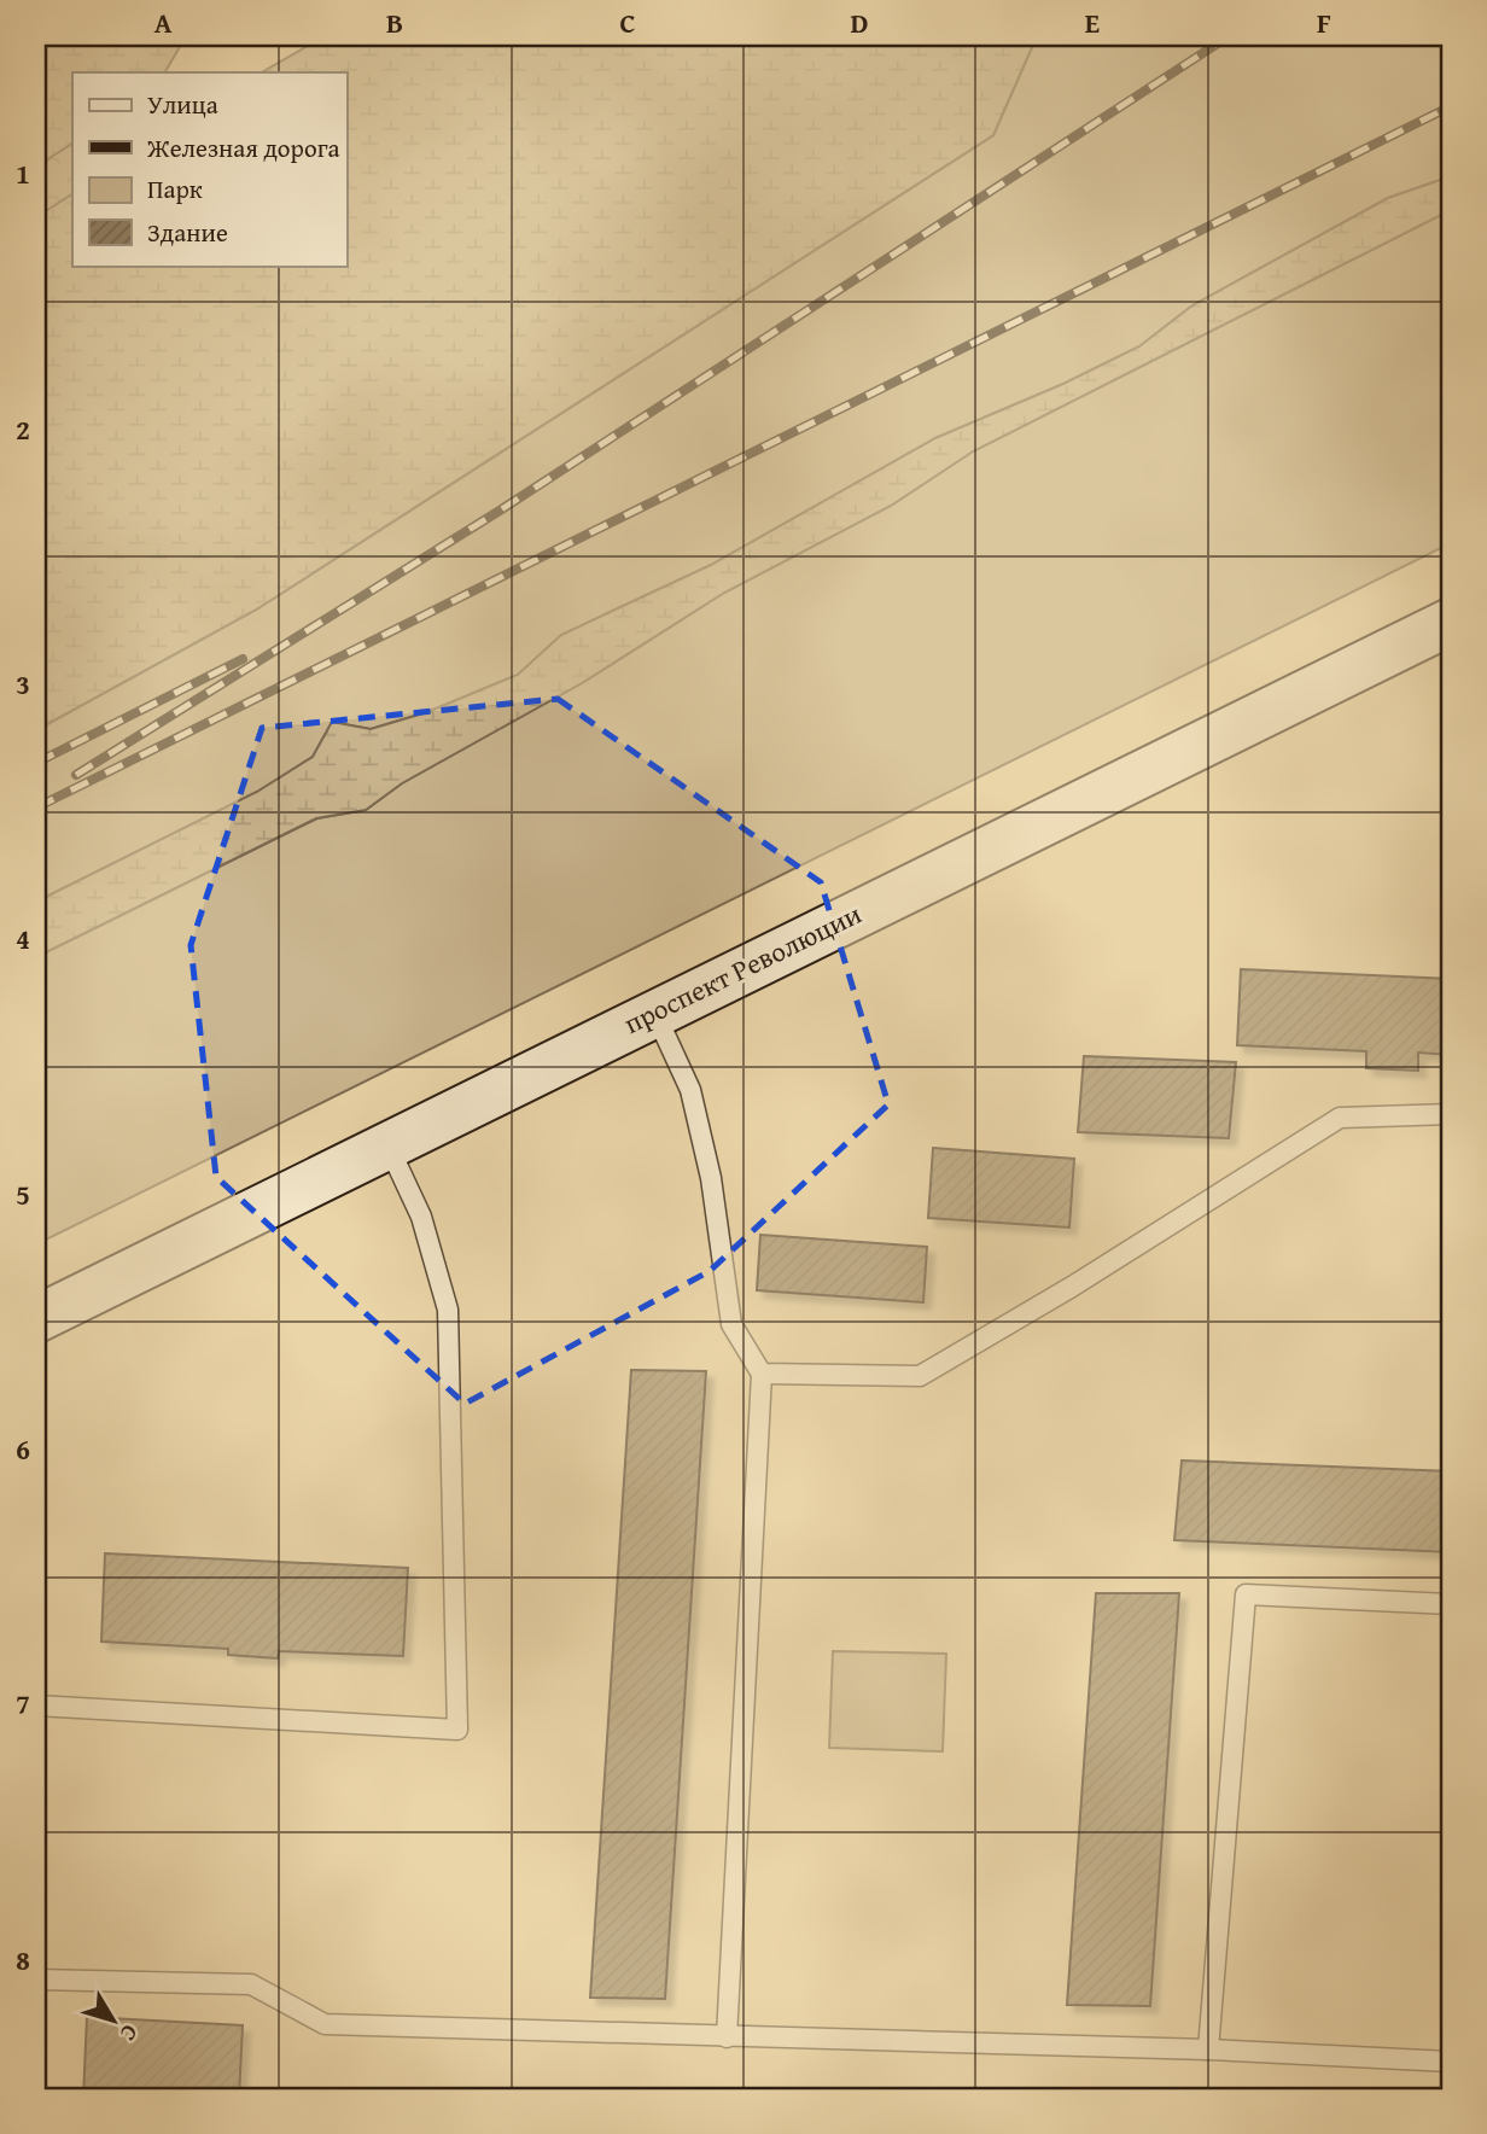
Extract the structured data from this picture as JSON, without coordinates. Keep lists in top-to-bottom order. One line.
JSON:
{"streets":{"main road":["проспект Революции"]},"legend":["Улица","Железная дорога","Парк","Здание"],"north":"bottom right","grid":{"columns":["A","B","C","D","E","F"],"rows":["1","2","3","4","5","6","7","8"]}}
